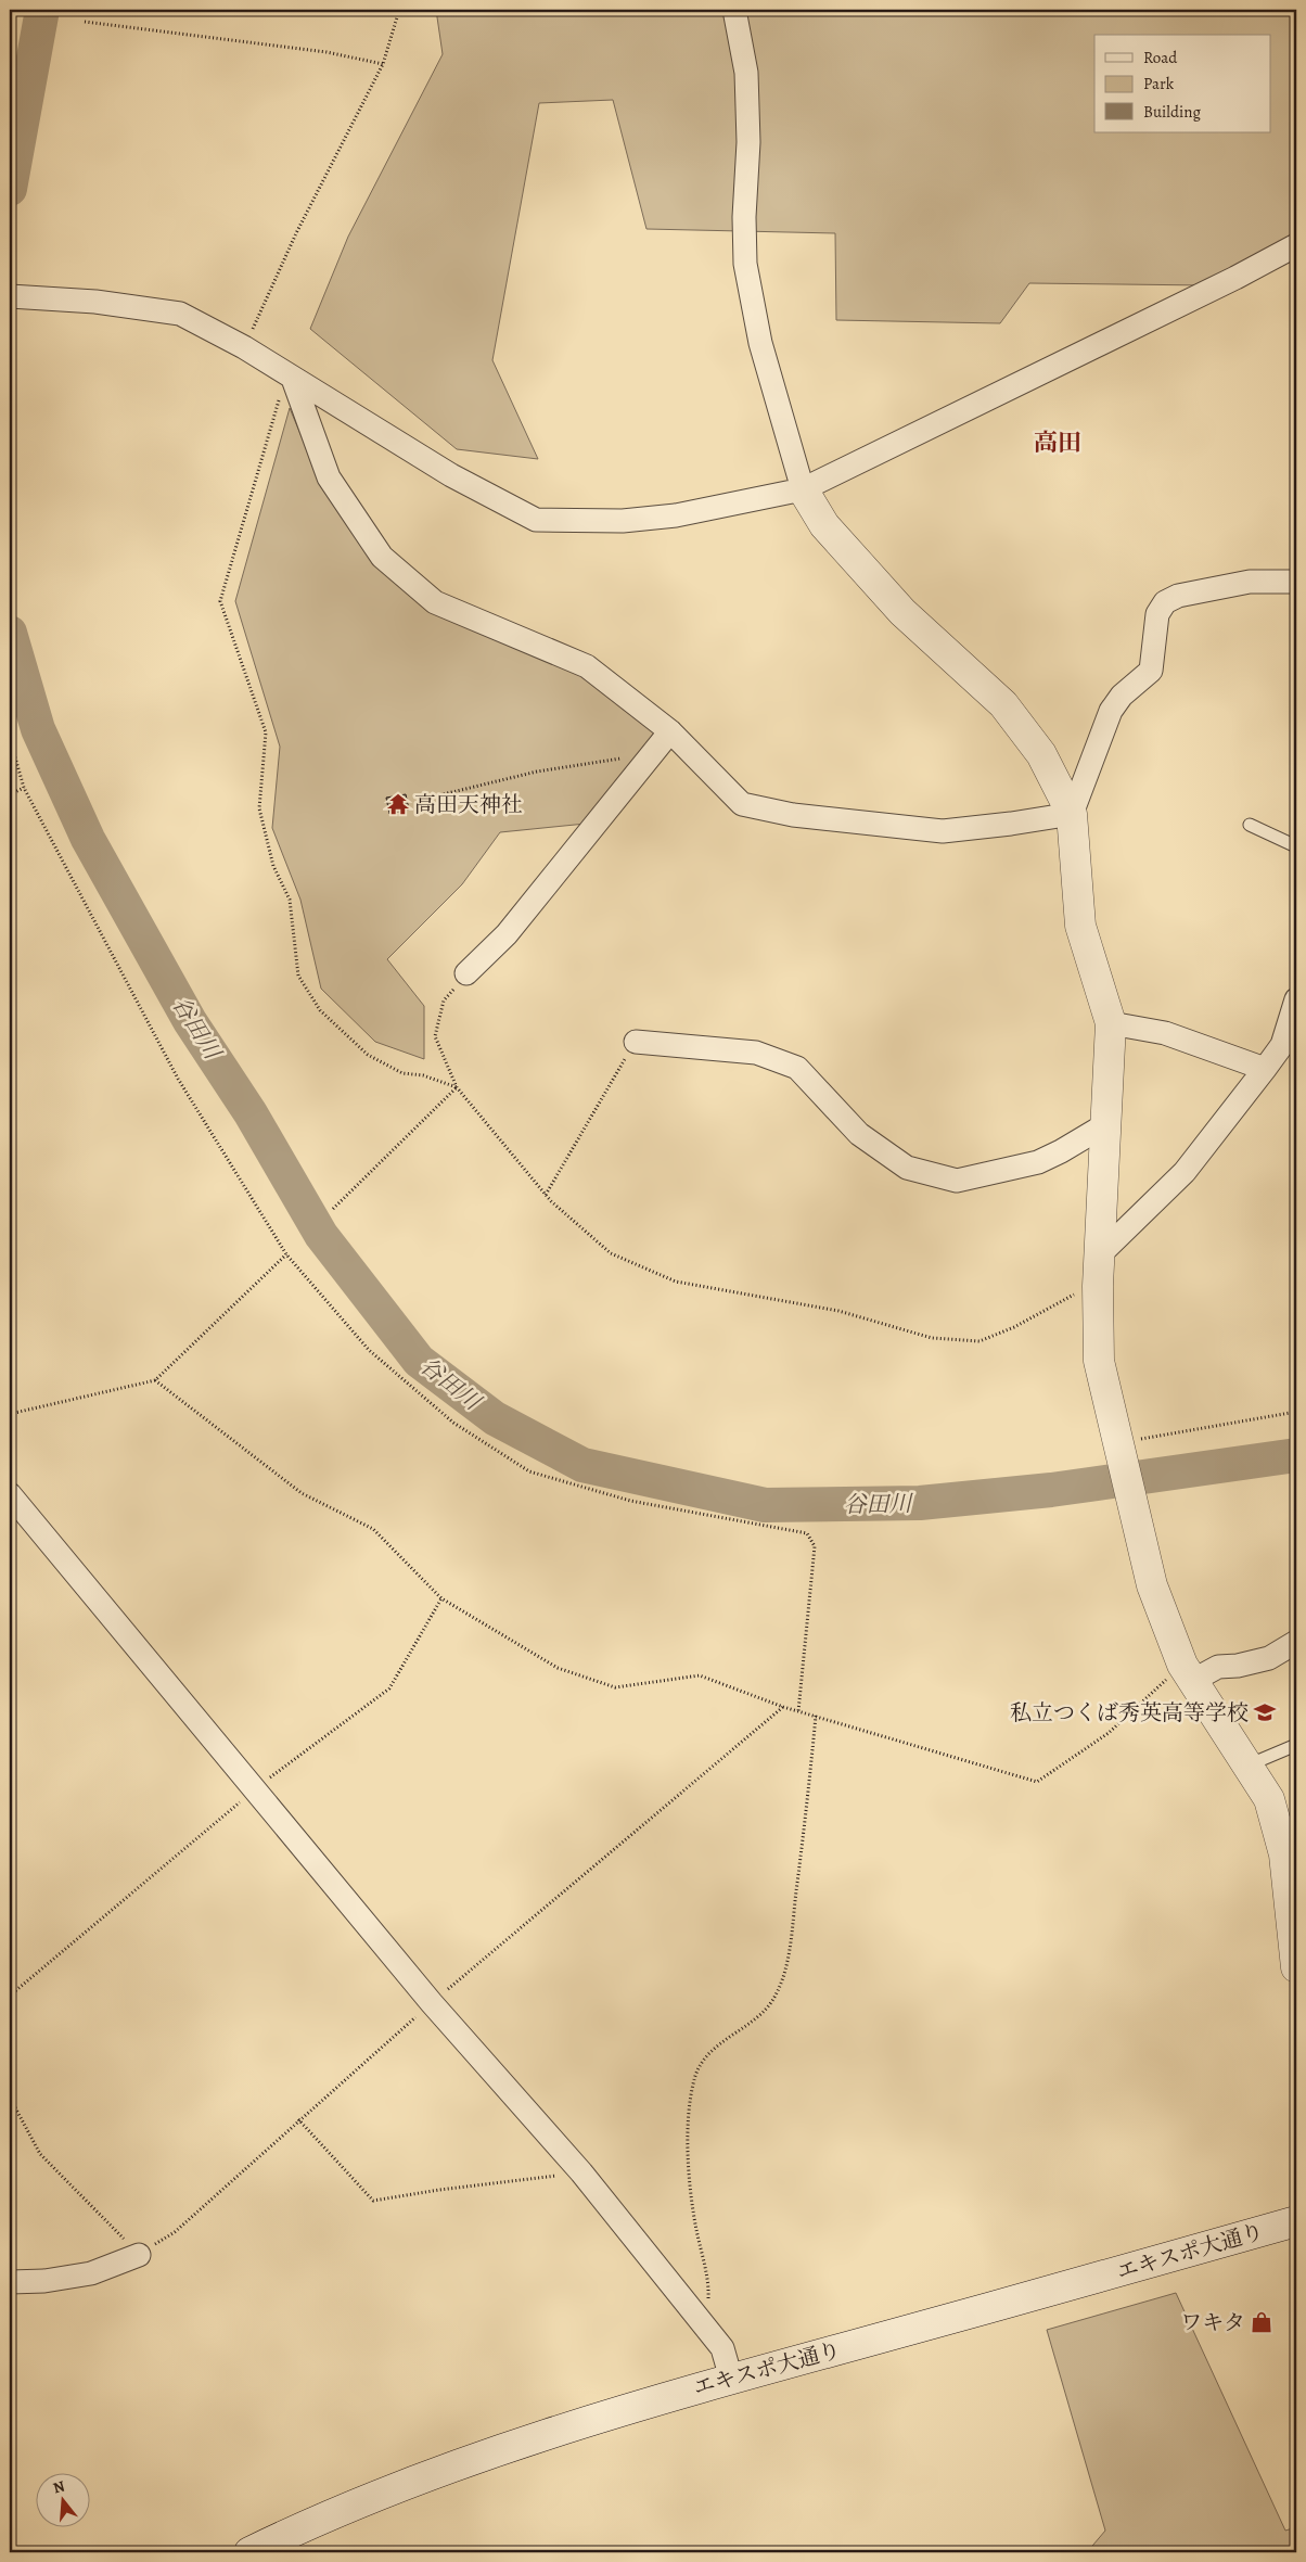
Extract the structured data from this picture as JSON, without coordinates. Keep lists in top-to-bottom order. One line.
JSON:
{"streets":{"street":["エキスポ大通り"]},"districts":["高田"],"water":["谷田川"],"places":{"temple":["高田天神社"],"school or university":["私立つくば秀英高等学校"],"shop":["ワキタ"]},"legend":["Road","Park","Building"],"north":"top"}
